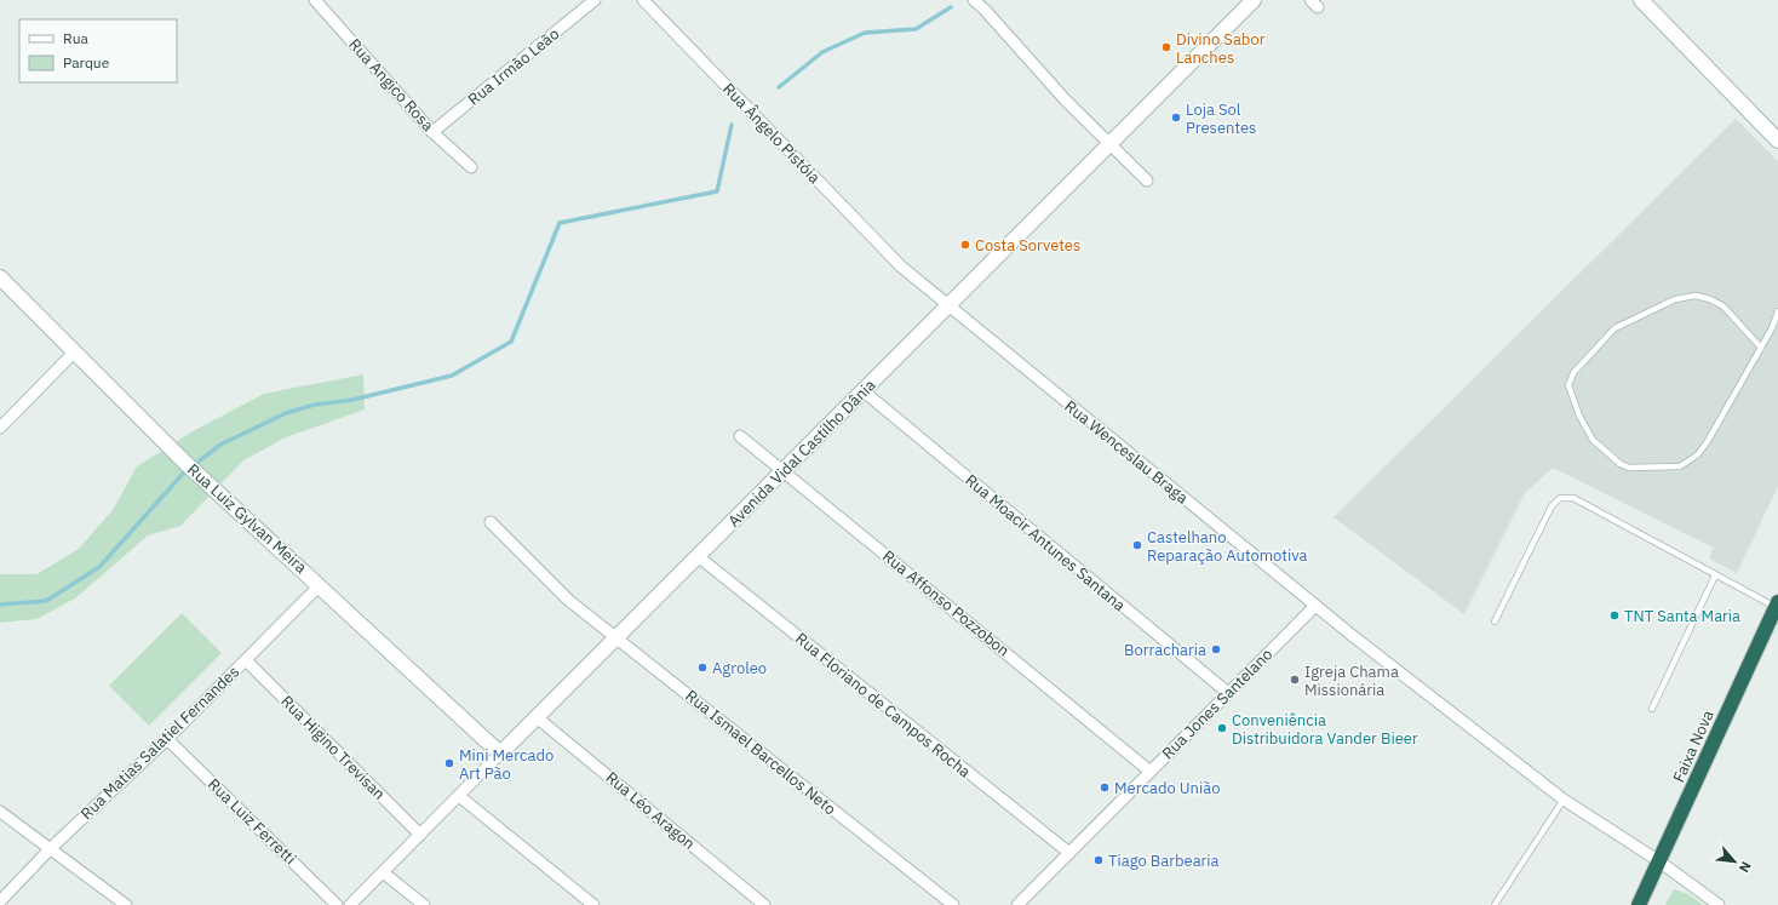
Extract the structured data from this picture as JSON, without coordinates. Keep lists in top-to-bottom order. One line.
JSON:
{"streets":{"highway":["Faixa Nova"],"street":["Rua Irmão Leão","Rua Angico Rosa","Rua Ângelo Pistóia","Rua Wenceslau Braga","Avenida Vidal Castilho Dânia","Rua Luiz Gylvan Meira","Rua Moacir Antunes Santana","Rua Affonso Pozzobon","Rua Jones Santelano","Rua Floriano de Campos Rocha","Rua Matias Salatiel Fernandes","Rua Higino Trevisan","Rua Ismael Barcellos Neto","Rua Léo Aragon","Rua Luiz Ferretti"]},"crossings":[["Rua Irmão Leão","Rua Angico Rosa"],["Rua Ângelo Pistóia","Rua Wenceslau Braga"],["Rua Wenceslau Braga","Avenida Vidal Castilho Dânia"],["Rua Wenceslau Braga","Rua Jones Santelano"],["Rua Wenceslau Braga","Faixa Nova"],["Avenida Vidal Castilho Dânia","Rua Luiz Gylvan Meira"],["Avenida Vidal Castilho Dânia","Rua Moacir Antunes Santana"],["Avenida Vidal Castilho Dânia","Rua Affonso Pozzobon"],["Avenida Vidal Castilho Dânia","Rua Floriano de Campos Rocha"],["Avenida Vidal Castilho Dânia","Rua Higino Trevisan"],["Avenida Vidal Castilho Dânia","Rua Ismael Barcellos Neto"],["Avenida Vidal Castilho Dânia","Rua Léo Aragon"],["Rua Luiz Gylvan Meira","Rua Matias Salatiel Fernandes"],["Rua Moacir Antunes Santana","Rua Jones Santelano"],["Rua Affonso Pozzobon","Rua Jones Santelano"],["Rua Jones Santelano","Rua Floriano de Campos Rocha"],["Rua Matias Salatiel Fernandes","Rua Higino Trevisan"],["Rua Matias Salatiel Fernandes","Rua Luiz Ferretti"]],"places":["Divino Sabor Lanches","Loja Sol Presentes","Costa Sorvetes","Castelhano Reparação Automotiva","TNT Santa Maria","Borracharia","Agroleo","Igreja Chama Missionária","Conveniência Distribuidora Vander Bieer","Mini Mercado Art Pão","Mercado União","Tiago Barbearia"],"legend":["Rua","Parque"],"north":"bottom right"}
